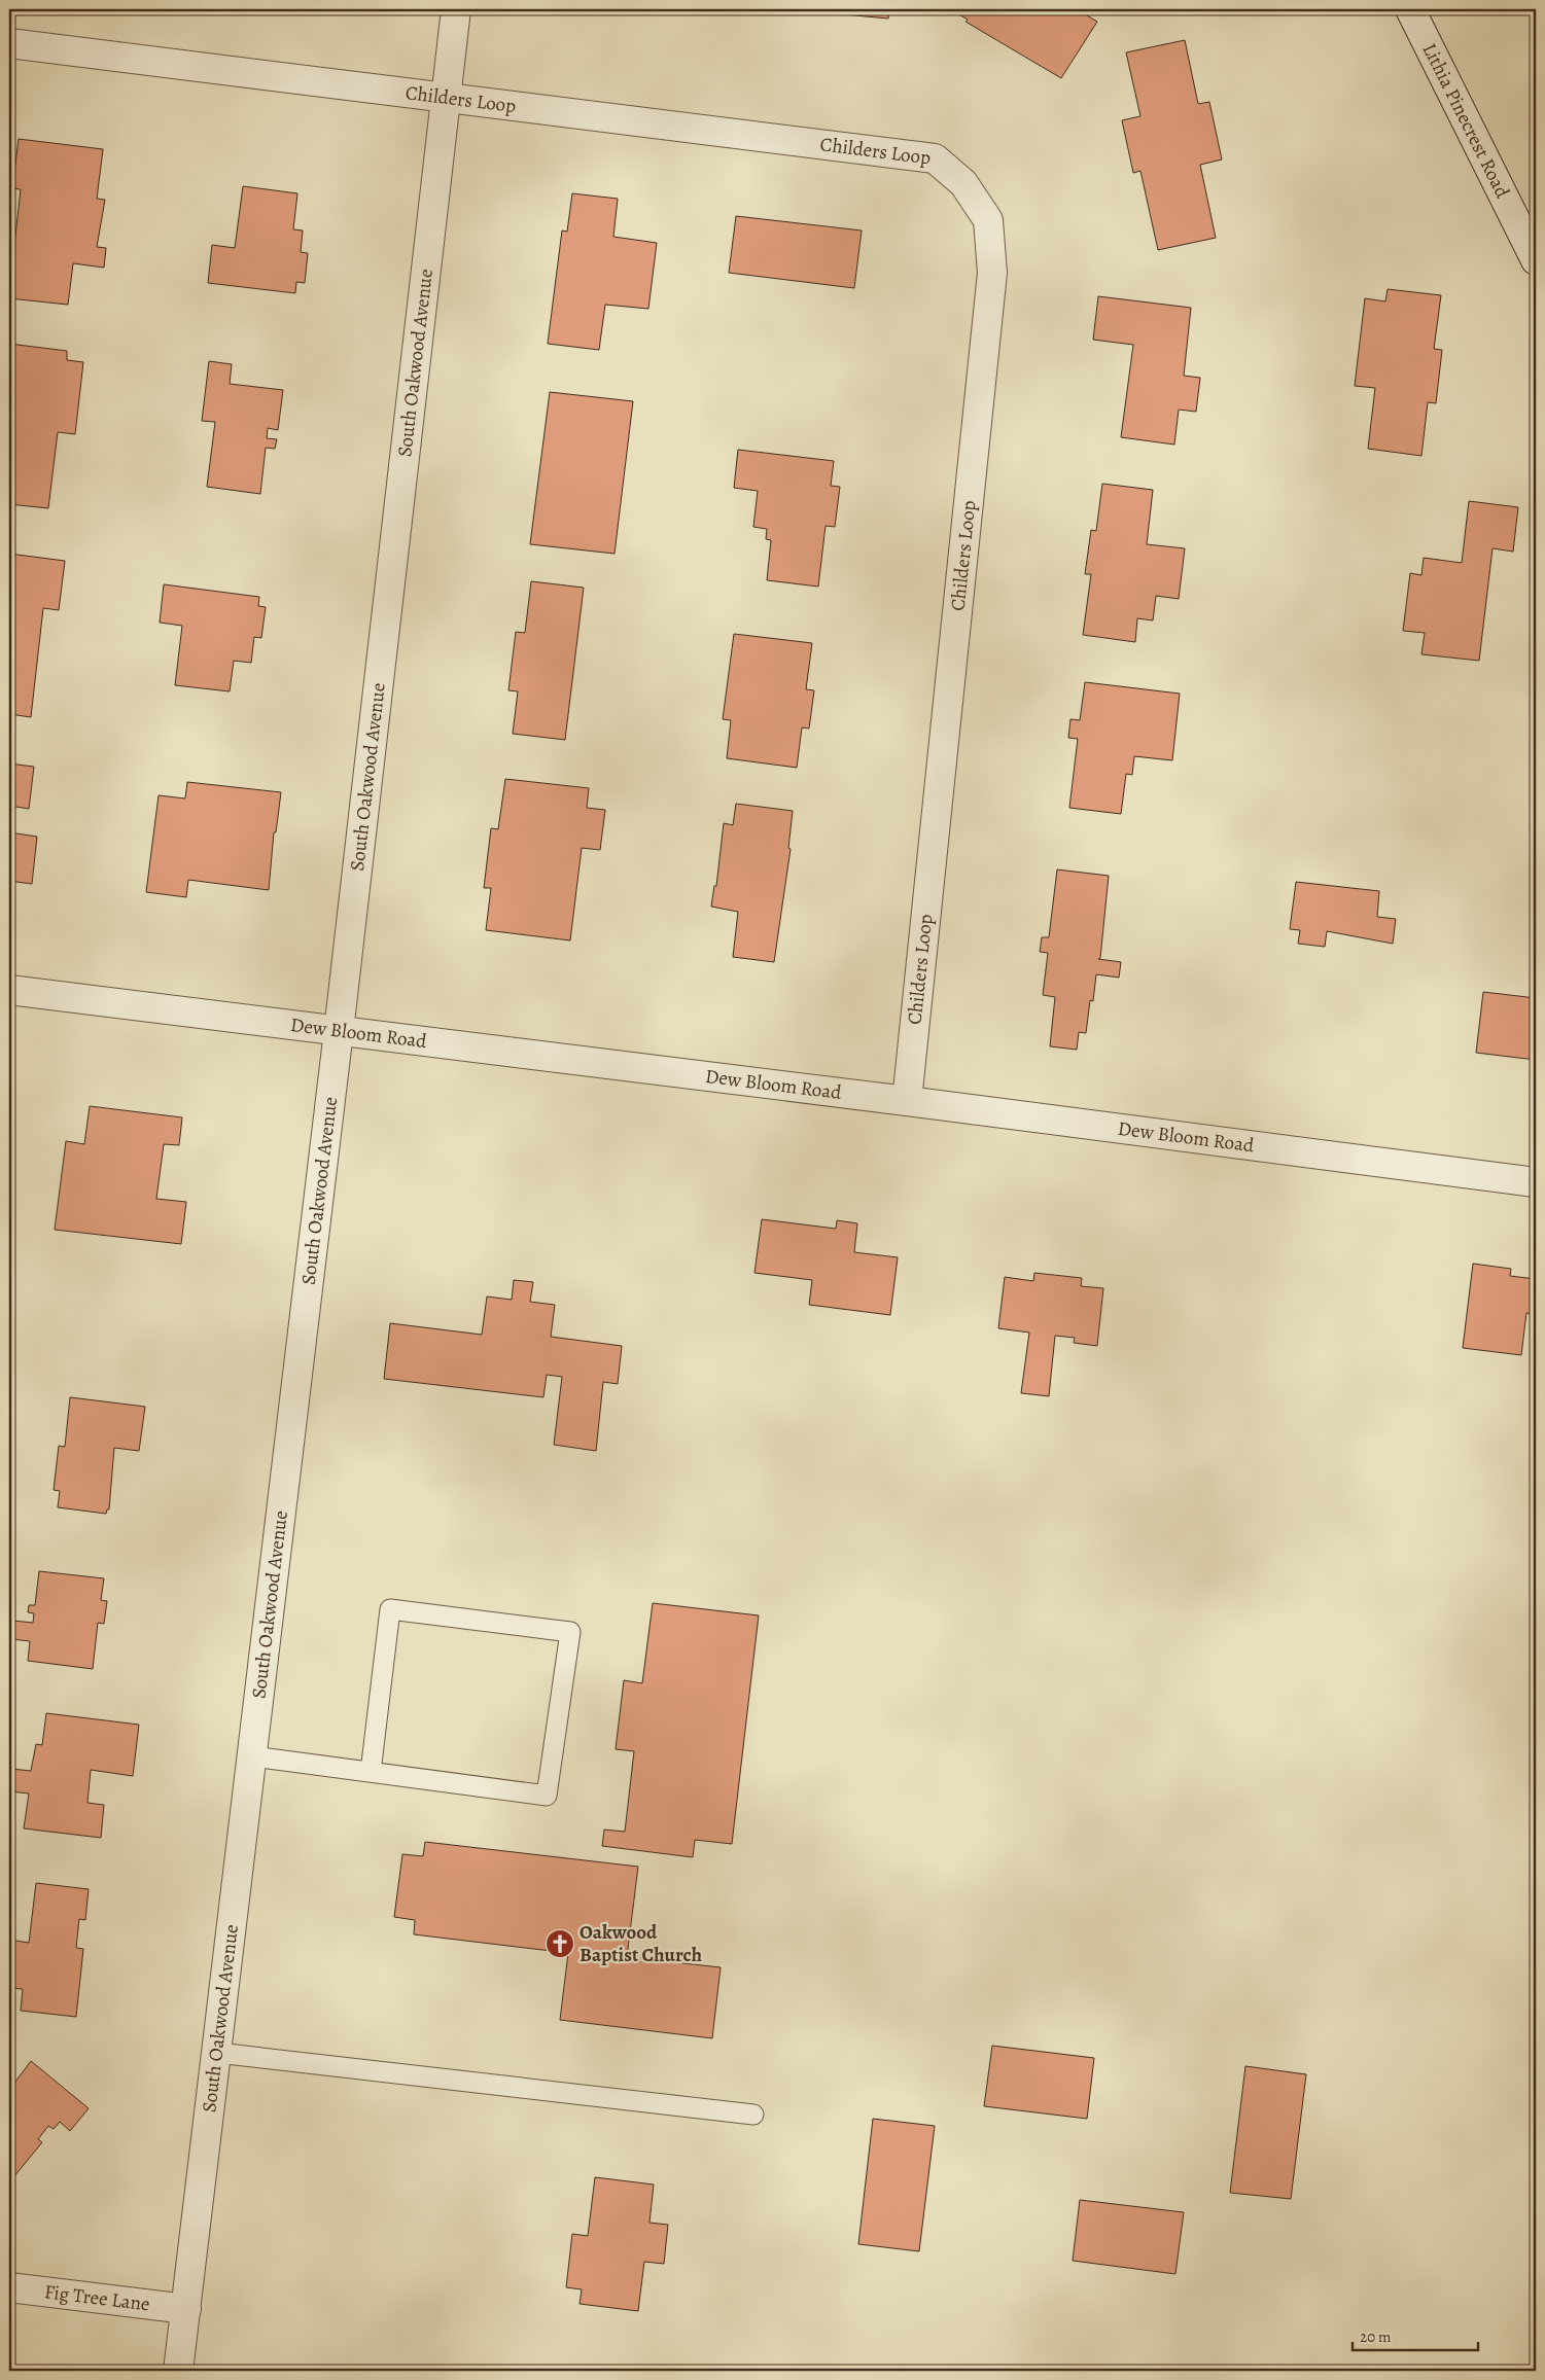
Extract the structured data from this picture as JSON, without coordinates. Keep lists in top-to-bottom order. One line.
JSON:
{"streets":{"street":["Childers Loop","Lithia Pinecrest Road","South Oakwood Avenue","Dew Bloom Road","Fig Tree Lane"]},"crossings":[["Childers Loop","South Oakwood Avenue"],["Childers Loop","Dew Bloom Road"],["South Oakwood Avenue","Dew Bloom Road"],["South Oakwood Avenue","Fig Tree Lane"]],"places":{"church":["Oakwood Baptist Church"]},"scale_bar":"20 m"}
